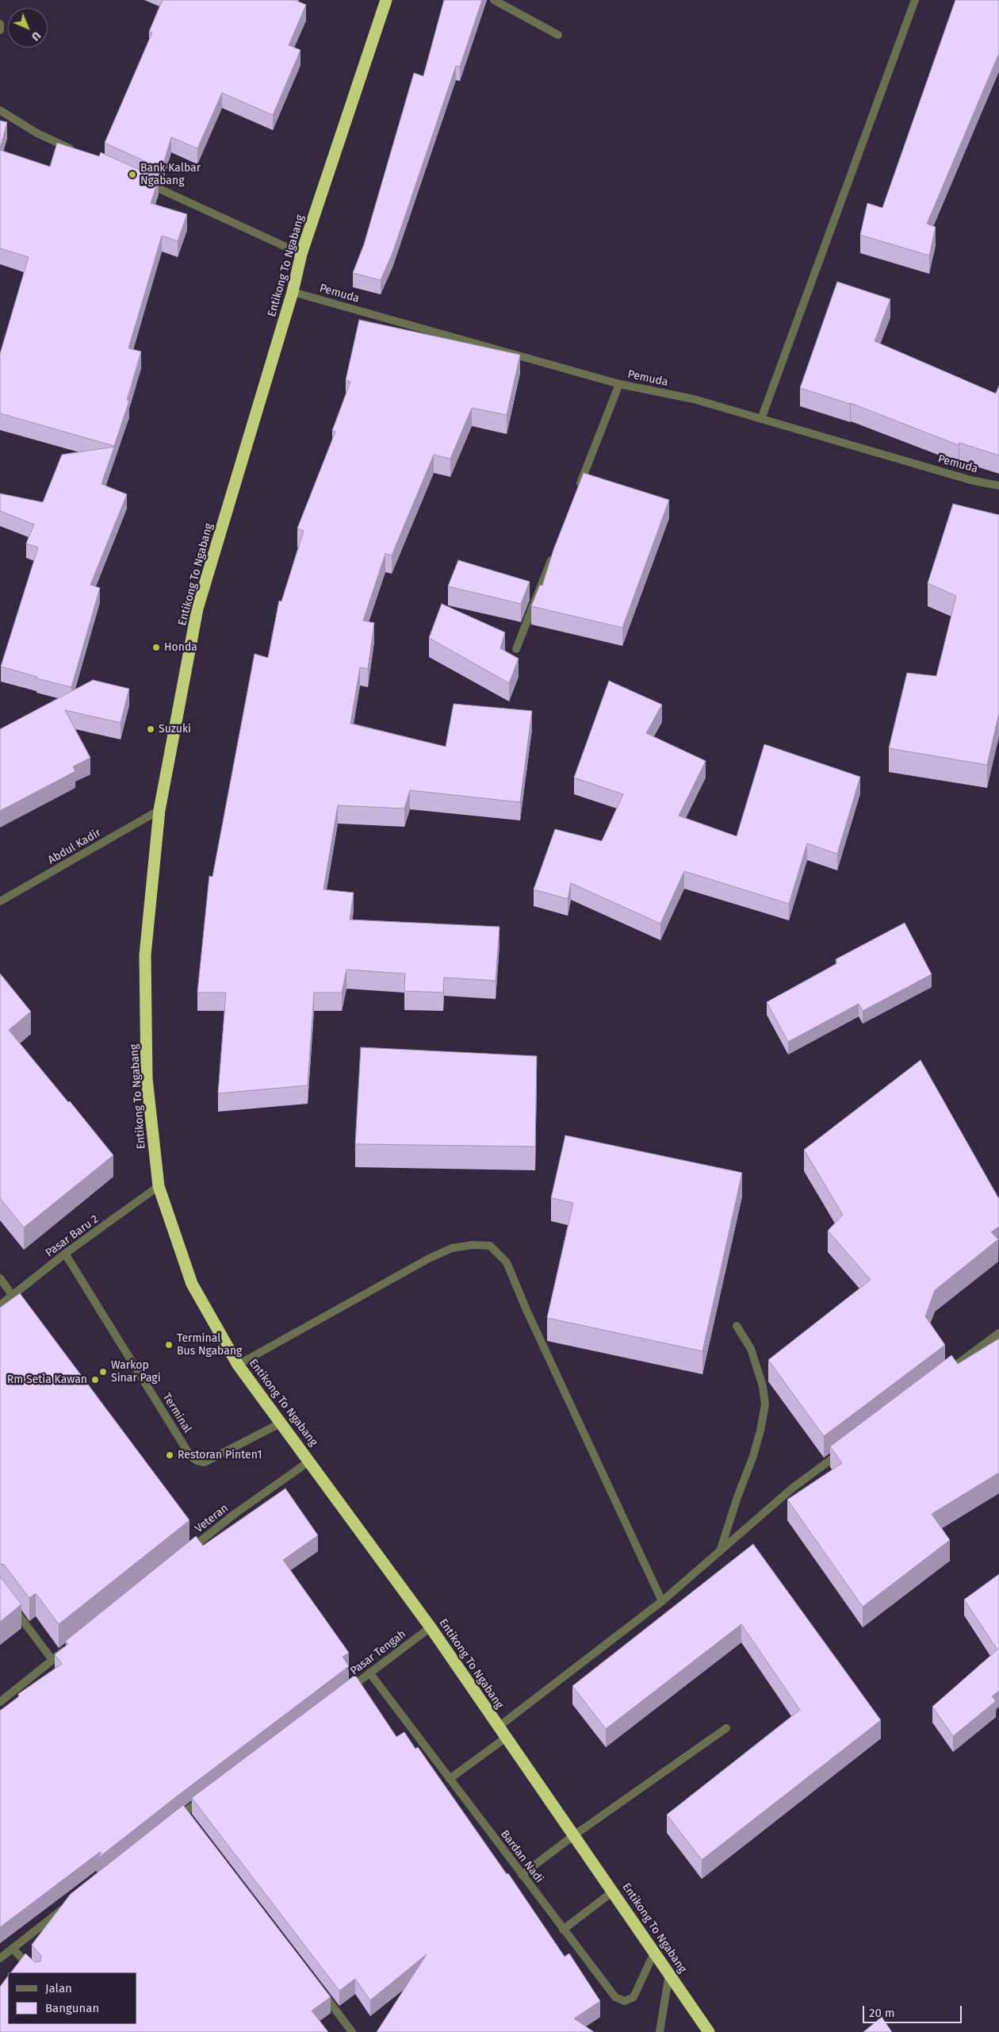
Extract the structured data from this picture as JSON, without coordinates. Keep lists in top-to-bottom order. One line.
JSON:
{"streets":{"highway":["Entikong To Ngabang"],"street":["Pemuda","Abdul Kadir","Pasar Baru 2","Terminal","Veteran","Pasar Tengah","Bardan Nadi"]},"crossings":[["Entikong To Ngabang","Pemuda"],["Entikong To Ngabang","Abdul Kadir"],["Entikong To Ngabang","Pasar Baru 2"],["Entikong To Ngabang","Terminal"],["Entikong To Ngabang","Veteran"],["Entikong To Ngabang","Pasar Tengah"],["Entikong To Ngabang","Bardan Nadi"],["Pasar Baru 2","Terminal"],["Pasar Tengah","Bardan Nadi"]],"places":["Bank Kalbar Ngabang","Honda","Suzuki","Terminal Bus Ngabang","Warkop Sinar Pagi","Rm Setia Kawan","Restoran Pinten1"],"legend":["Jalan","Bangunan"],"scale_bar":"20 m","north":"bottom right"}
